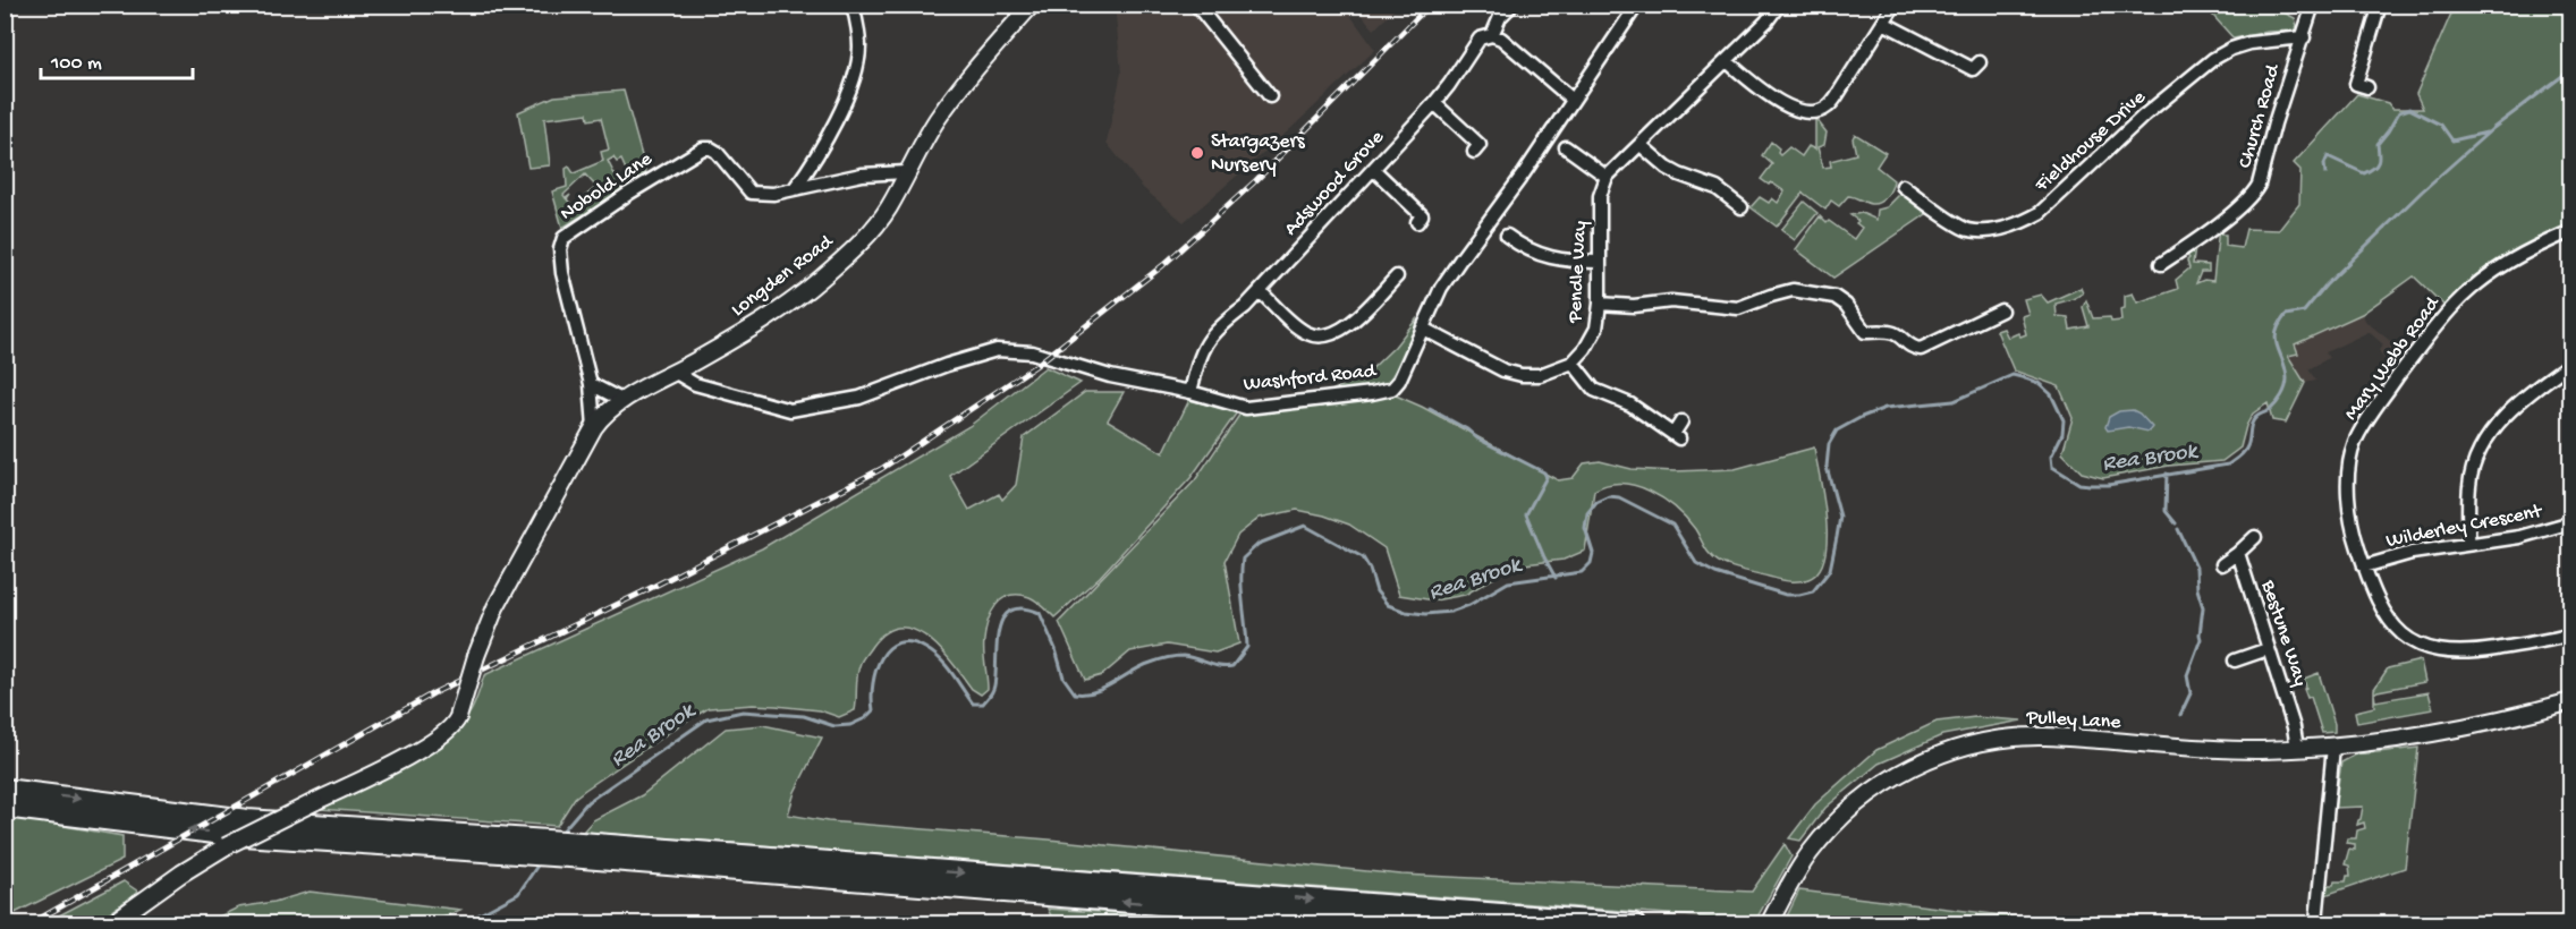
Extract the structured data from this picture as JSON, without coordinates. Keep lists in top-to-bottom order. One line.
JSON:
{"streets":{"street":["Church Road","Fieldhouse Drive","Adswood Grove","Nobold Lane","Pendle Way","Longden Road","Mary Webb Road","Washford Road","Wilderley Crescent","Bestune Way","Pulley Lane"]},"crossings":[["Church Road","Fieldhouse Drive"],["Adswood Grove","Washford Road"],["Nobold Lane","Longden Road"],["Longden Road","Washford Road"],["Mary Webb Road","Wilderley Crescent"],["Bestune Way","Pulley Lane"]],"water":["Rea Brook"],"places":["Stargazers Nursery"],"scale_bar":"100 m"}
